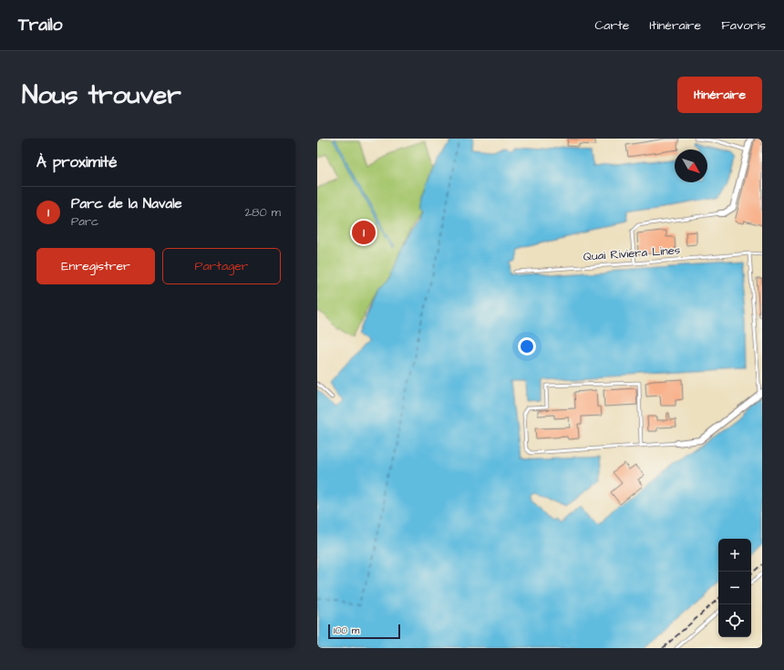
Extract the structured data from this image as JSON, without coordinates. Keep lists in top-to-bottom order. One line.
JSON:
{"streets":{"lane":["Quai Riviera Lines"]},"scale_bar":"100 m","north":"bottom right","page":{"header":"Trailo","nav":["Carte","Itinéraire","Favoris"],"buttons":["Itinéraire",["Enregistrer","Partager"]],"title":"Nous trouver","heading":"À proximité","list":[{"mark":"1","name":"Parc de la Navale","note":"Parc","value":"280 m"}],"pins":"1","map_buttons":["+","−"],"scale":"100 m"}}
